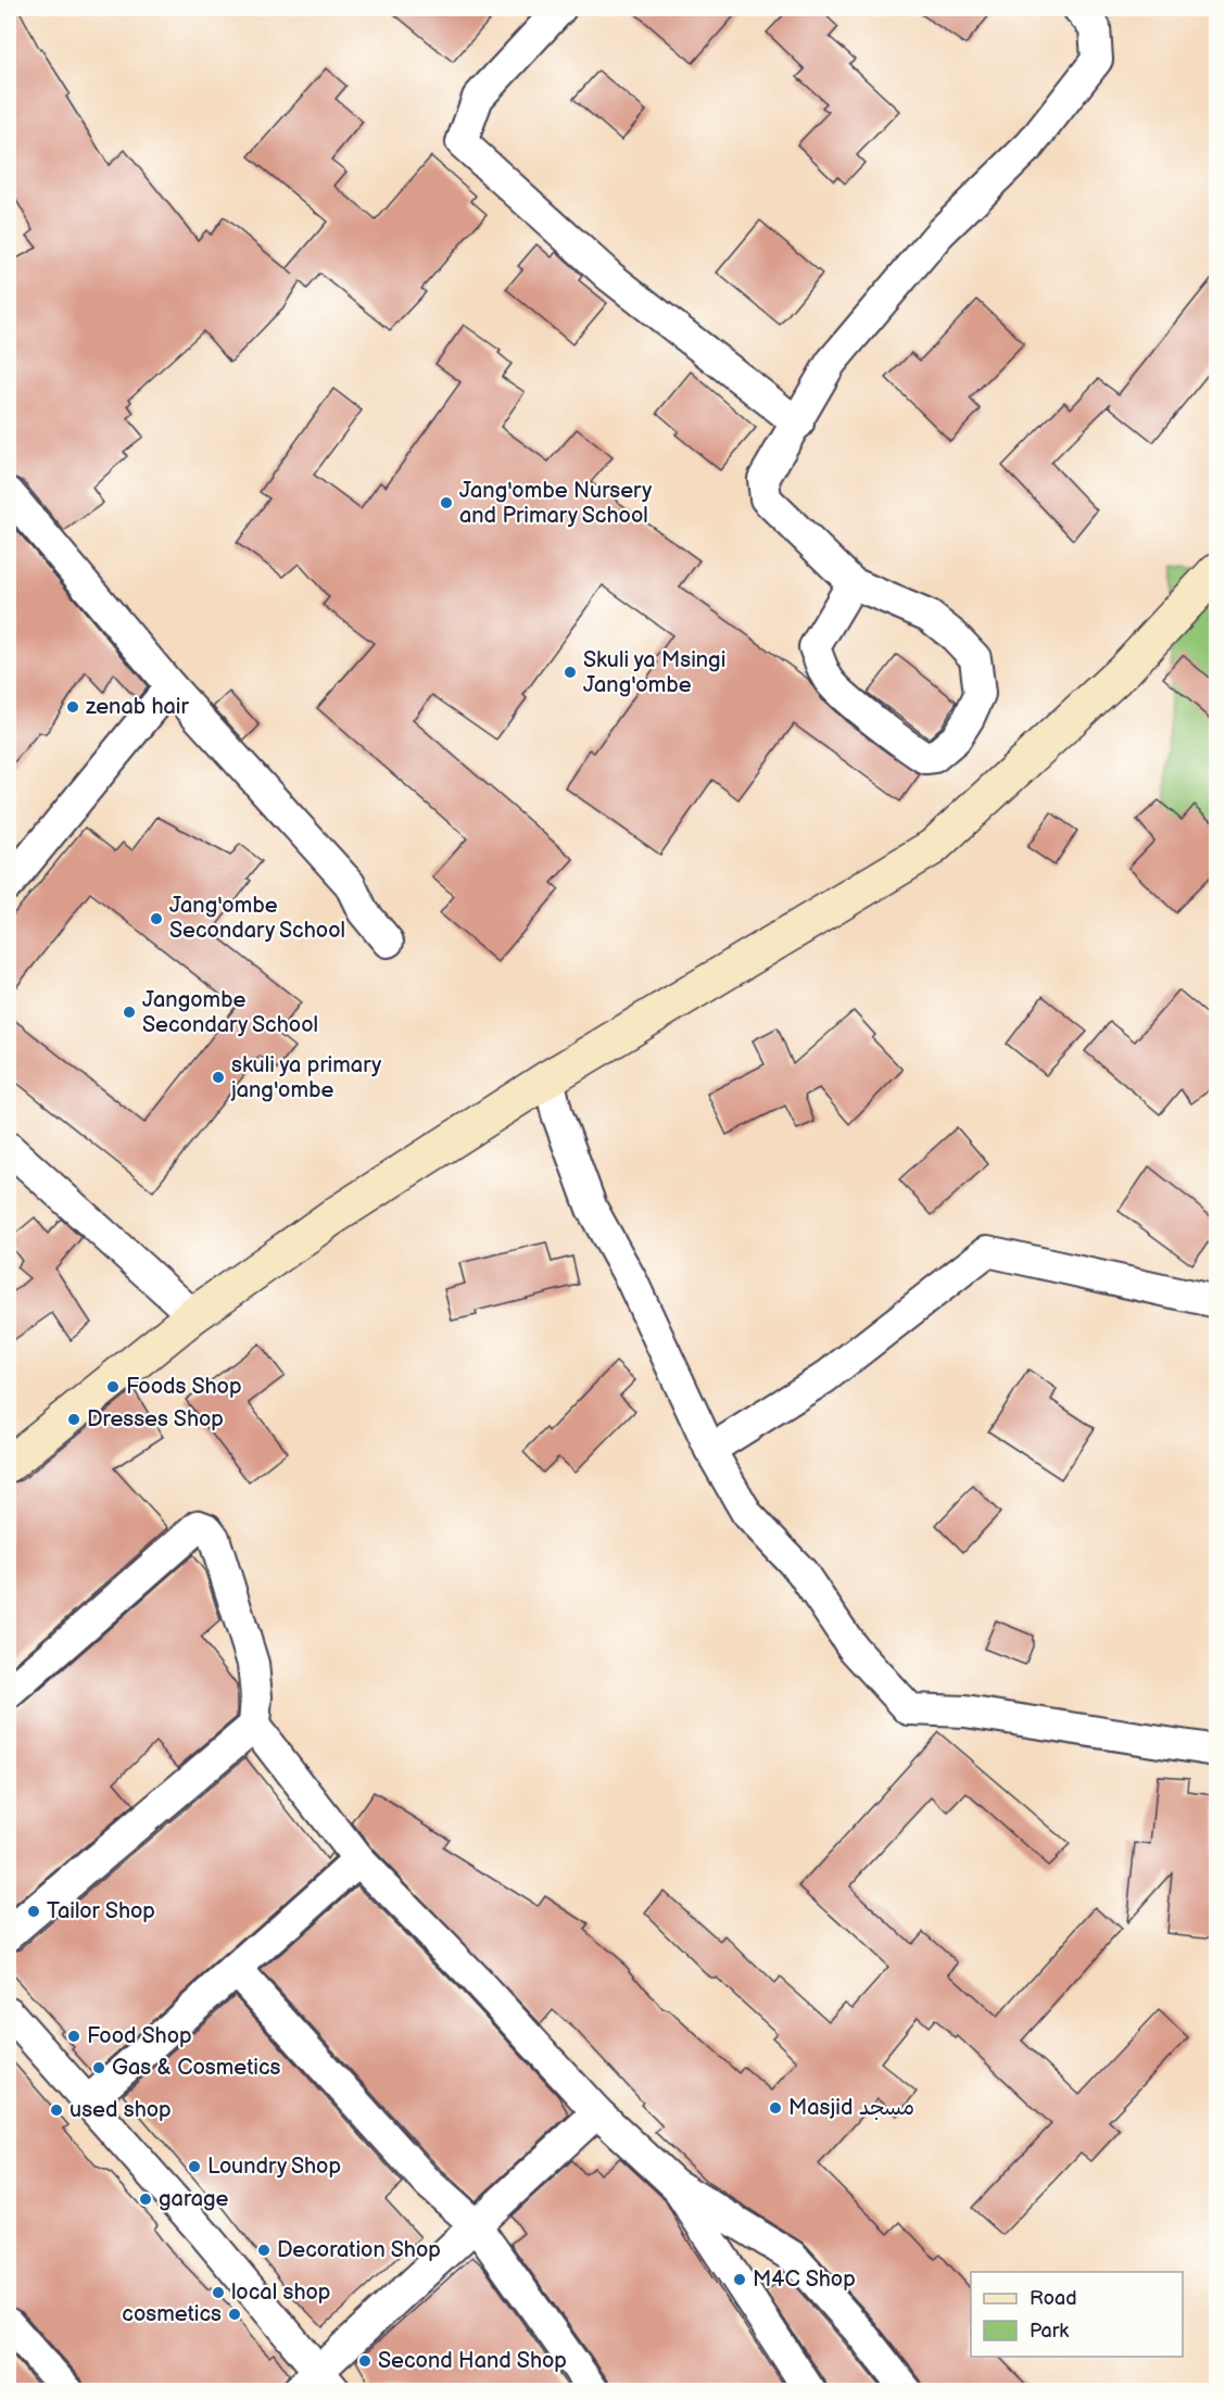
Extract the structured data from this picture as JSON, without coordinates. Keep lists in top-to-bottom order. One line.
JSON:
{"places":["Jang'ombe Nursery and Primary School","Skuli ya Msingi Jang'ombe","zenab hair","Jang'ombe Secondary School","Jangombe Secondary School","skuli ya primary jang'ombe","Foods Shop","Dresses Shop","Tailor Shop","Food Shop","Gas & Cosmetics","Masjid مسجد","used shop","Loundry Shop","garage","Decoration Shop","M4C Shop","local shop","cosmetics","Second Hand Shop"],"legend":["Road","Park"]}
